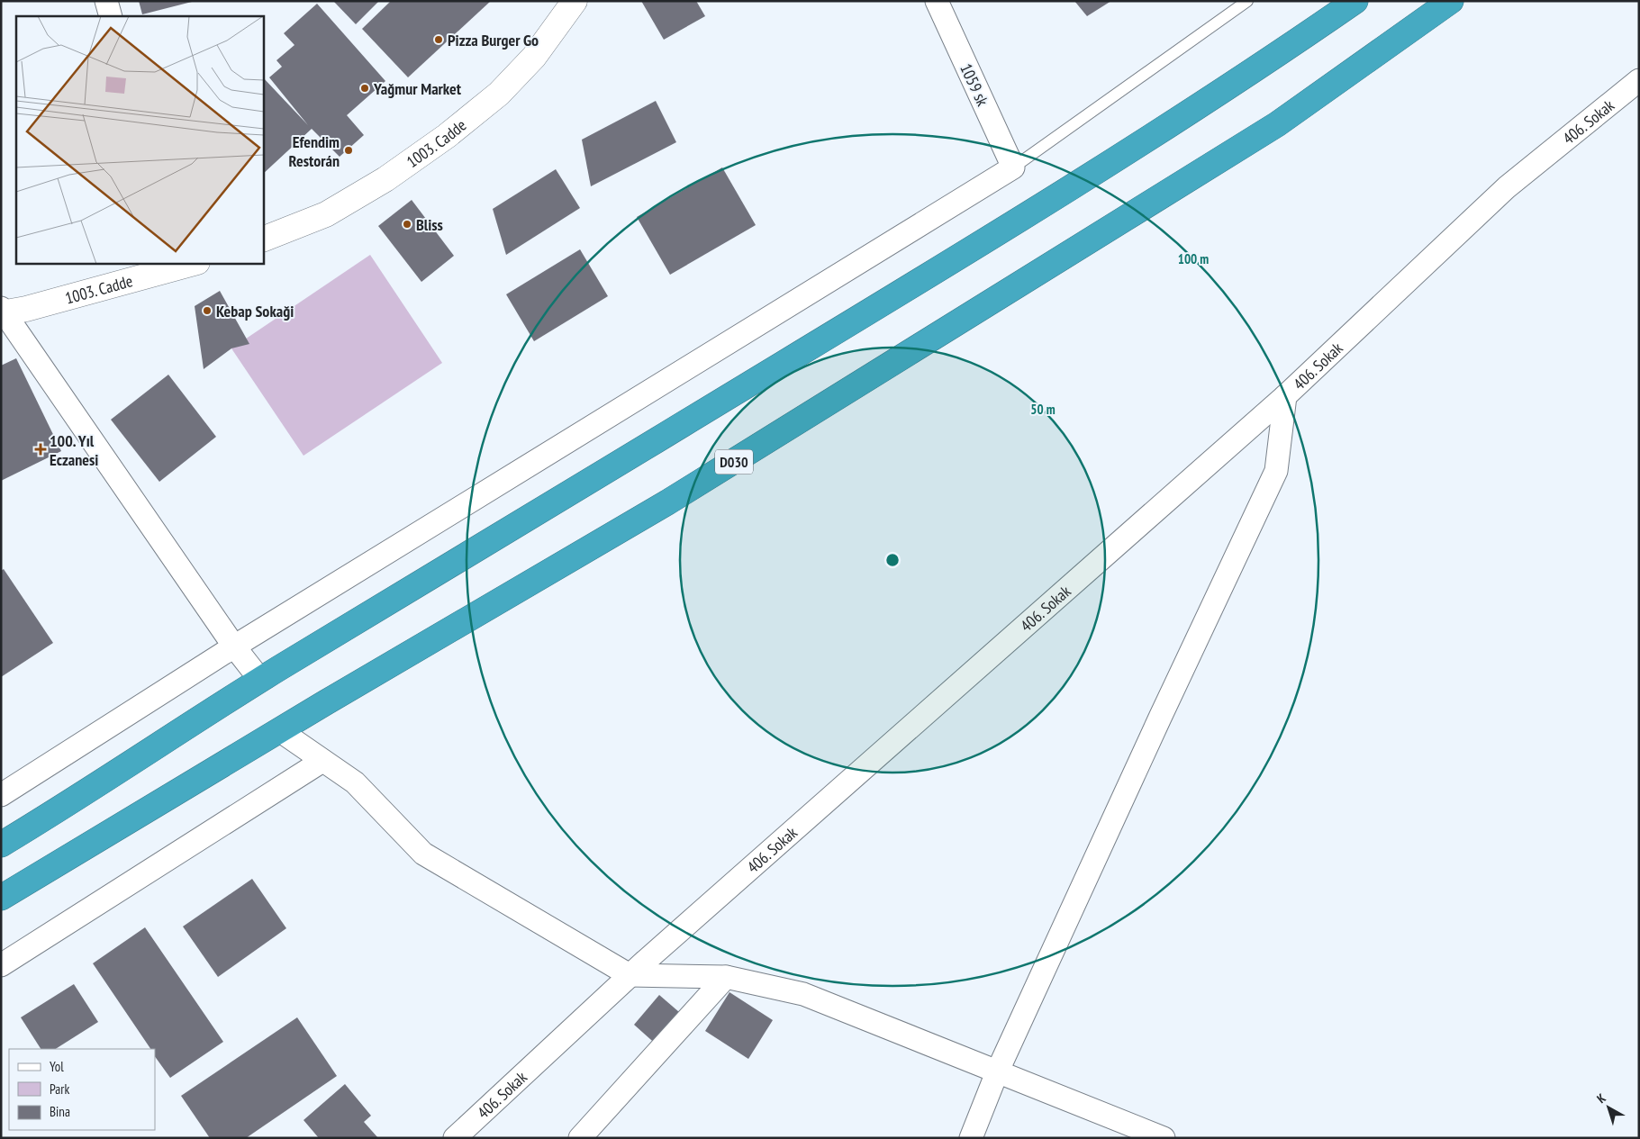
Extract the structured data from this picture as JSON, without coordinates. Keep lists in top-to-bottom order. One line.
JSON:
{"streets":{"highway":["D030"],"main road":["1003. Cadde"],"street":["1059 sk","406. Sokak"]},"places":{"other":["Pizza Burger Go","Yağmur Market","Efendim Restorán","Bliss","Kebap Sokaği"],"health":["100. Yıl Eczanesi"]},"legend":["Yol","Park","Bina"],"north":"top left","rings":["100 m","50 m"]}
